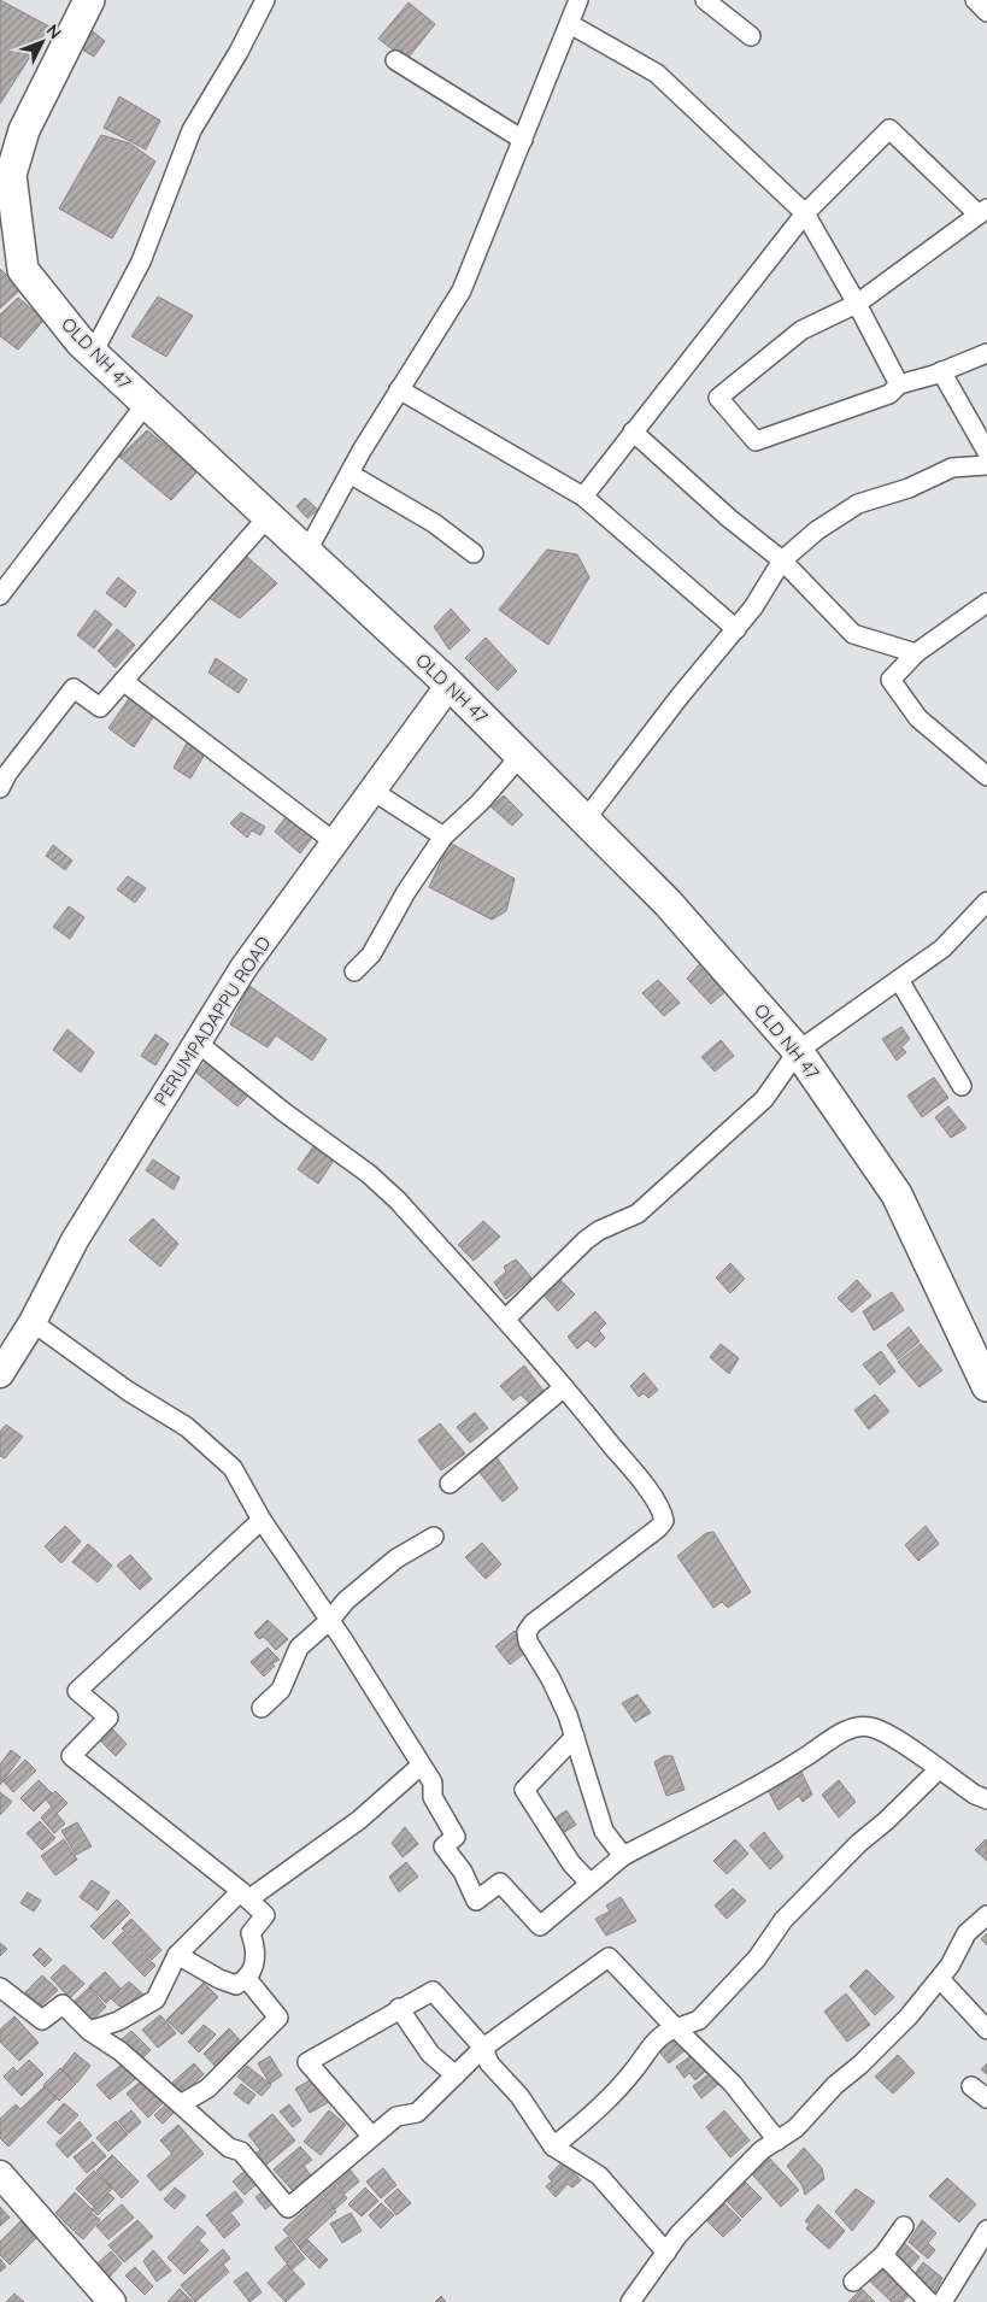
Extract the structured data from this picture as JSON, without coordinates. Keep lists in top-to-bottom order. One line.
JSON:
{"streets":{"main road":["OLD NH 47","PERUMPADAPPU ROAD"]},"crossings":[["OLD NH 47","PERUMPADAPPU ROAD"]],"north":"top right"}
